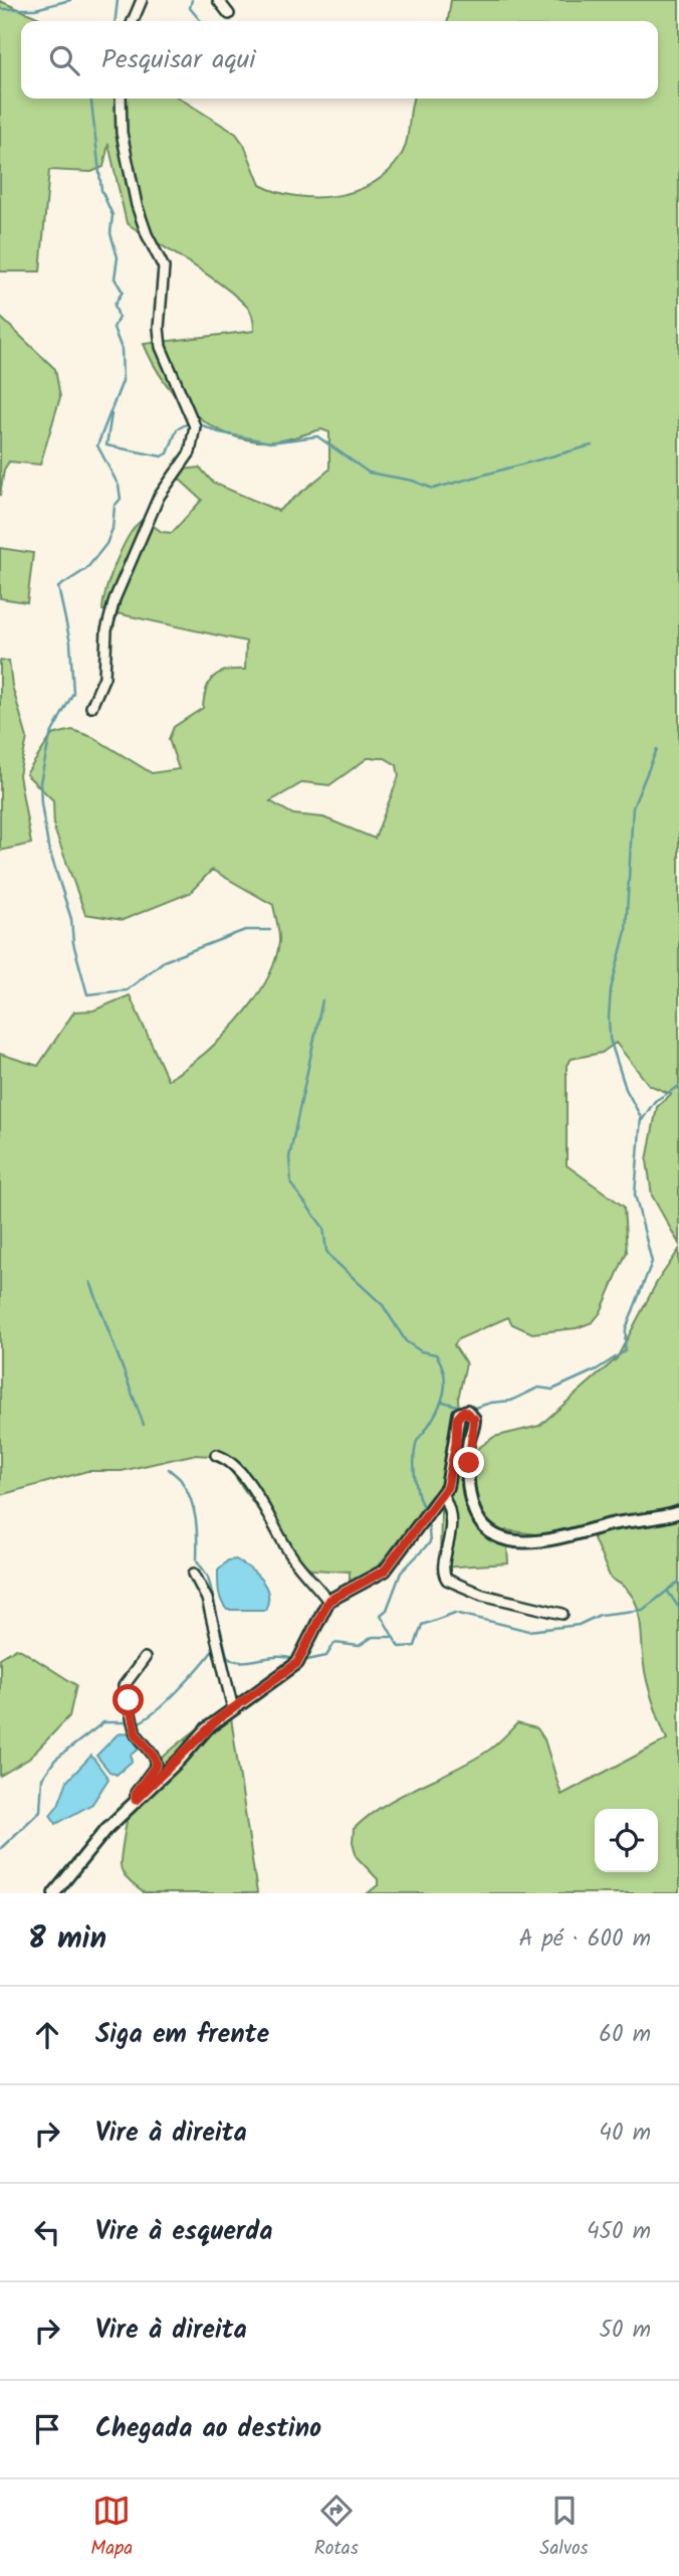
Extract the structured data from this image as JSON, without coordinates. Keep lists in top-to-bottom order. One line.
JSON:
{"page":{"search":"Pesquisar aqui","heading":["8 min","A pé · 600 m"],"list":[["Siga em frente","60 m"],["Vire à direita","40 m"],["Vire à esquerda","450 m"],["Vire à direita","50 m"],"Chegada ao destino"],"nav":["Mapa","Rotas","Salvos"]}}
